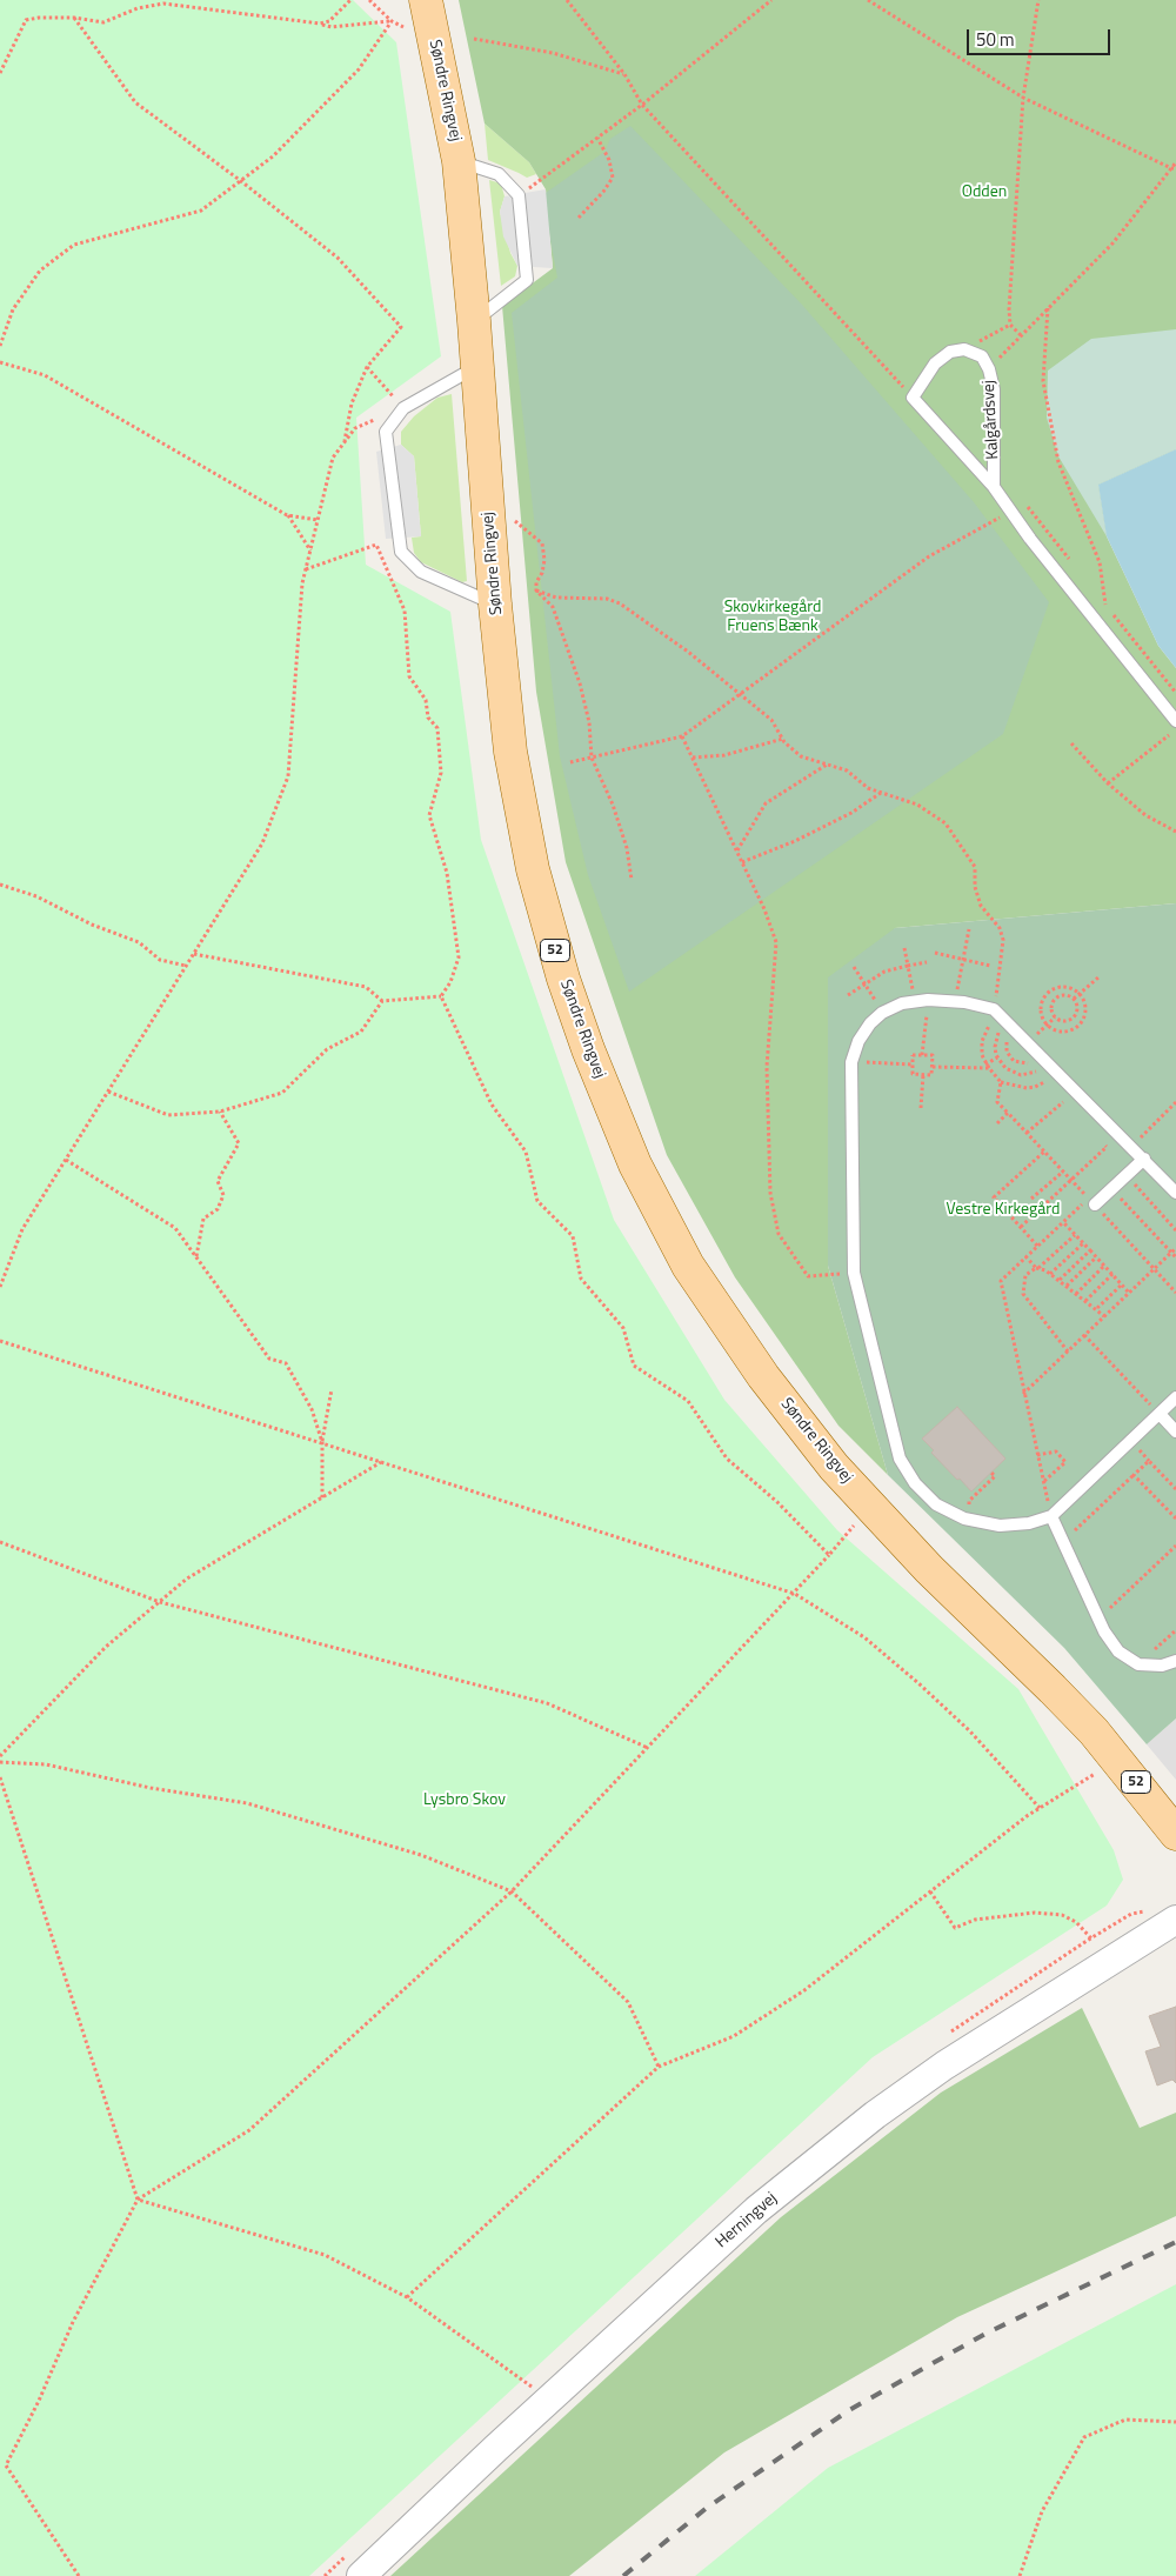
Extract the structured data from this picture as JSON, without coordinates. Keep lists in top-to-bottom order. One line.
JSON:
{"streets":{"main road":["Søndre Ringvej","52"],"street":["Herningvej"],"lane":["Kalgårdsvej"]},"parks":["Odden","Skovkirkegård Fruens Bænk","Vestre Kirkegård","Lysbro Skov"],"scale_bar":"50 m"}
